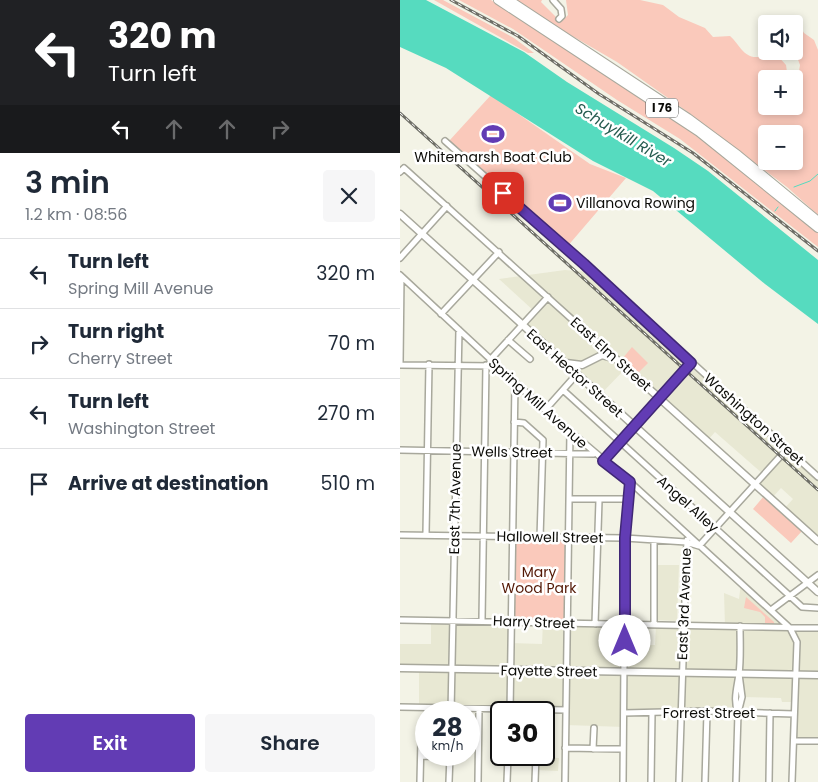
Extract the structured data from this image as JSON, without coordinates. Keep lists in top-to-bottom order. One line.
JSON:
{"streets":{"highway":["I 76"],"main road":["East Elm Street","East Hector Street","Fayette Street"],"street":["Spring Mill Avenue","Washington Street","Wells Street","East 7th Avenue","Angel Alley","Hallowell Street","East 3rd Avenue","Harry Street","Forrest Street"]},"crossings":[["Spring Mill Avenue","Wells Street"],["Spring Mill Avenue","East 7th Avenue"],["Spring Mill Avenue","Hallowell Street"],["Spring Mill Avenue","East 3rd Avenue"],["Wells Street","East 7th Avenue"],["East 7th Avenue","Hallowell Street"],["East 7th Avenue","Harry Street"],["East 7th Avenue","Fayette Street"],["Hallowell Street","East 3rd Avenue"],["East 3rd Avenue","Harry Street"],["East 3rd Avenue","Fayette Street"],["East 3rd Avenue","Forrest Street"]],"water":["Schuylkill River"],"parks":["Mary Wood Park"],"places":{"sports":["Whitemarsh Boat Club","Villanova Rowing"]},"page":{"turn":["320 m","Turn left"],"map_buttons":["+","−"],"heading":["3 min","1.2 km · 08:56"],"list":[{"name":"Turn left","note":"Spring Mill Avenue","value":"320 m"},{"name":"Turn right","note":"Cherry Street","value":"70 m"},{"name":"Turn left","note":"Washington Street","value":"270 m"},{"name":"Arrive at destination","value":"510 m"}],"speed":"28 km/h","limit":"30","buttons":["Exit","Share"]}}
